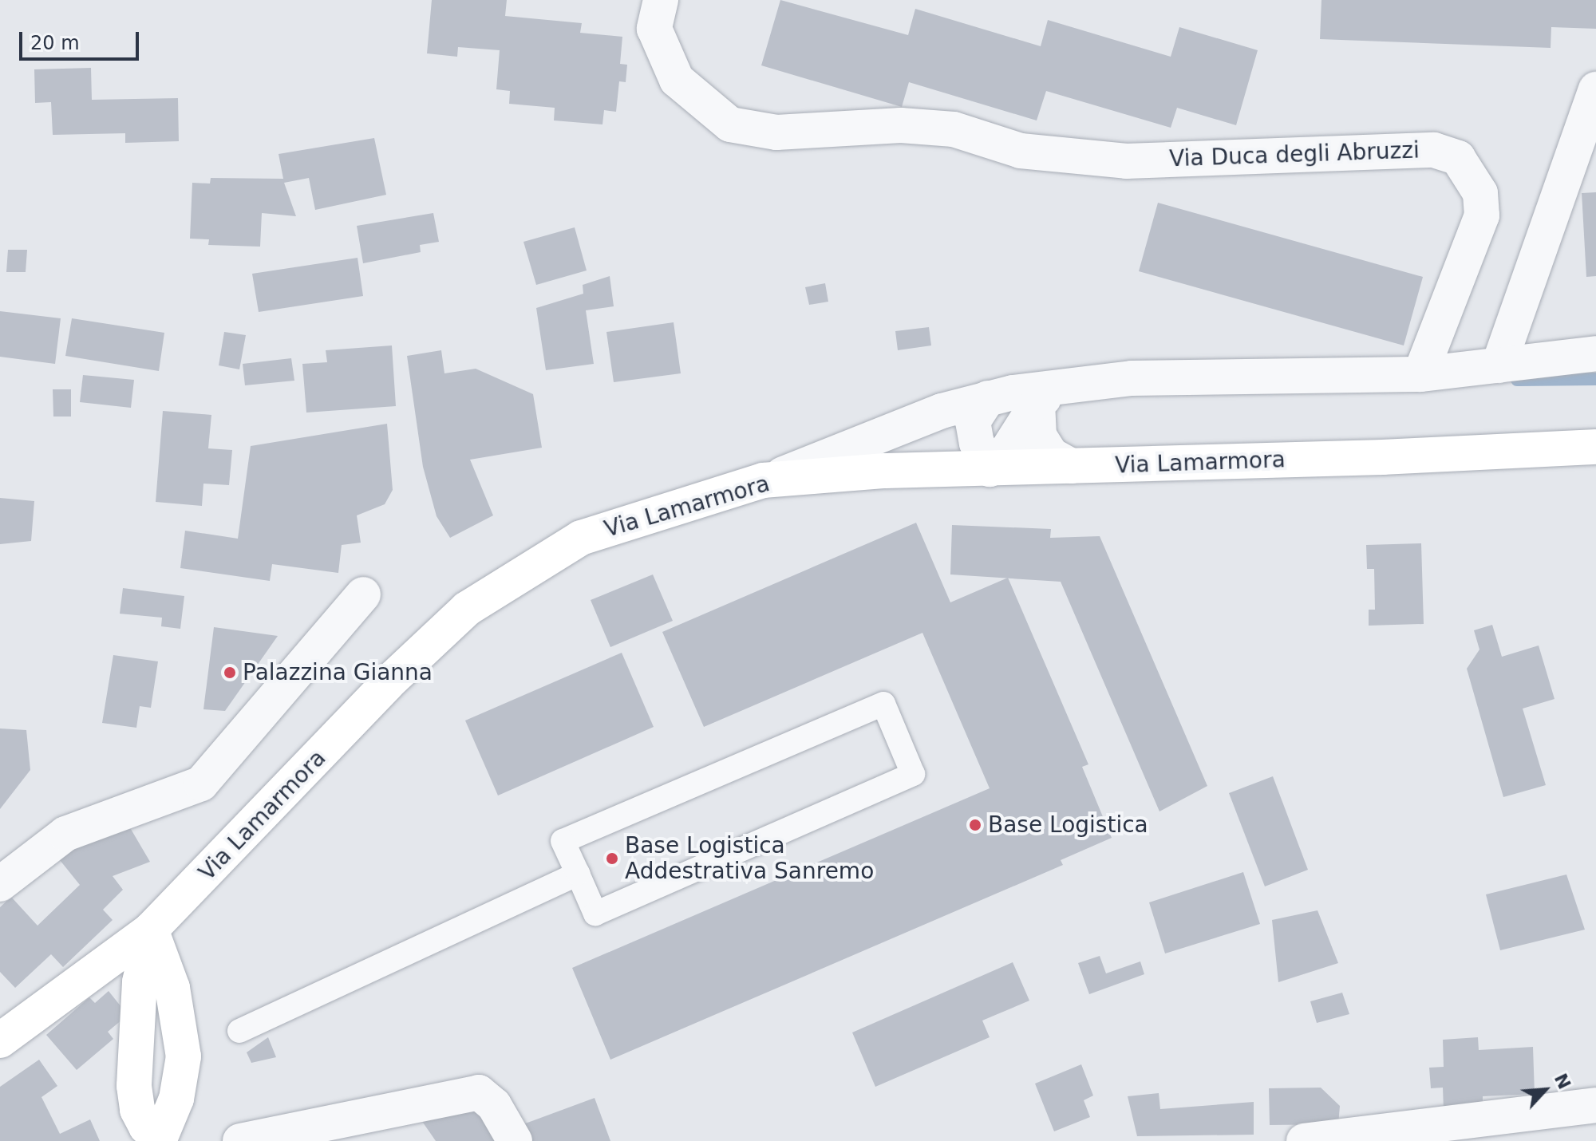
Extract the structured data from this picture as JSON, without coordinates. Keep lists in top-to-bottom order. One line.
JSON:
{"streets":{"main road":["Via Lamarmora"],"street":["Via Duca degli Abruzzi"]},"places":["Palazzina Gianna","Base Logistica","Base Logistica Addestrativa Sanremo"],"scale_bar":"20 m","north":"top right"}
